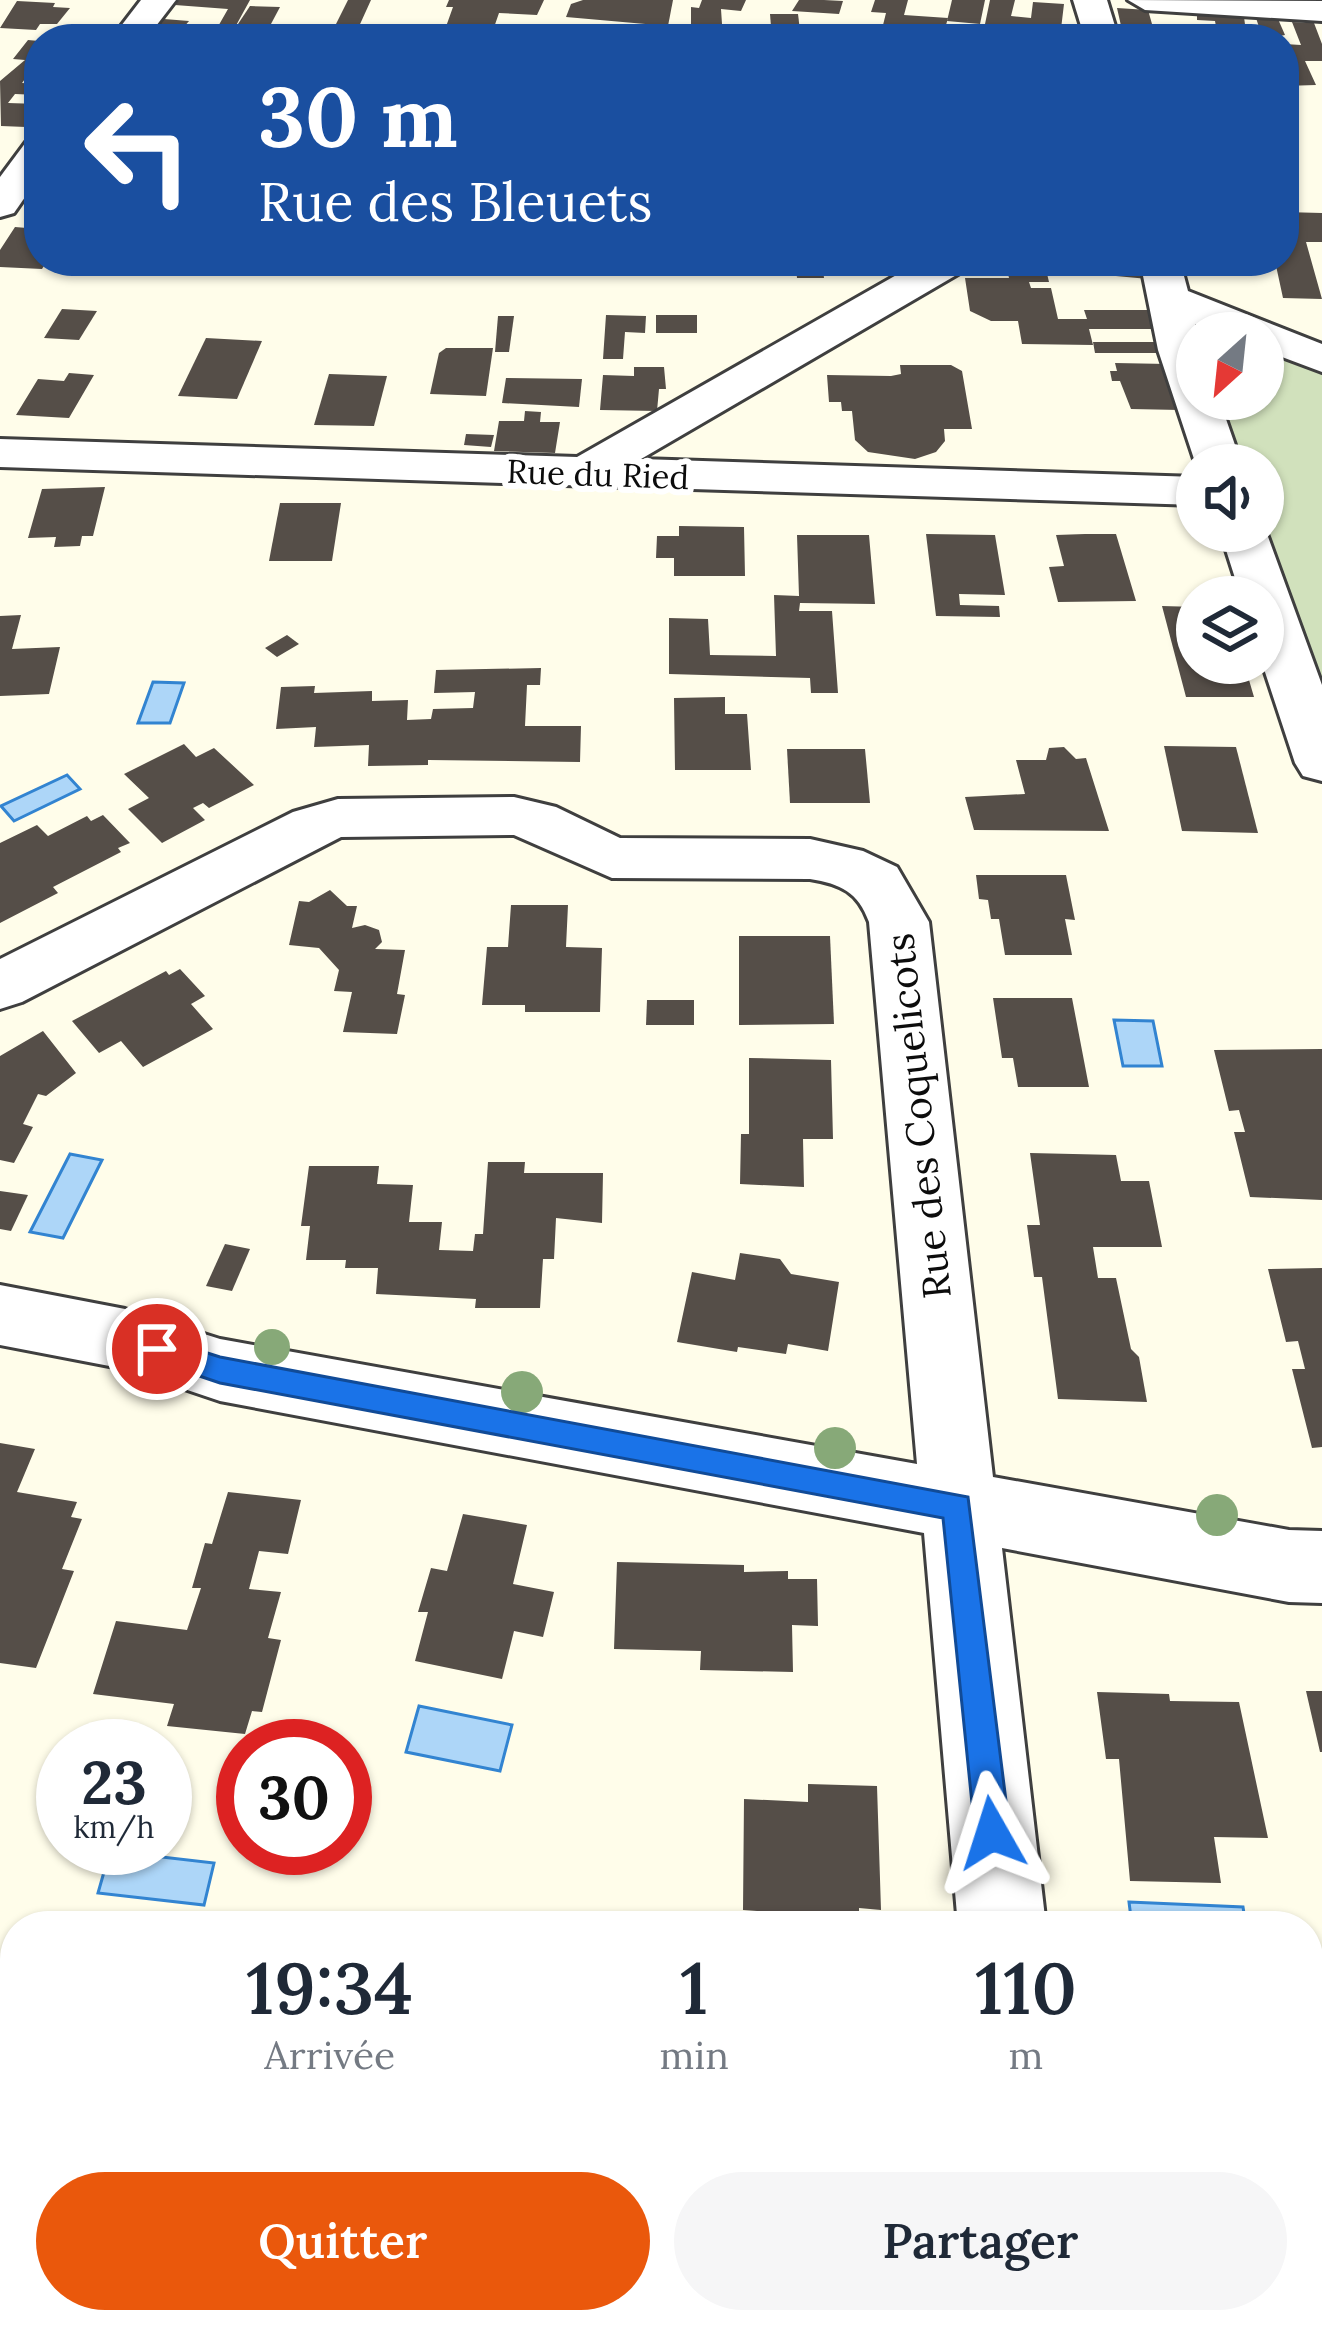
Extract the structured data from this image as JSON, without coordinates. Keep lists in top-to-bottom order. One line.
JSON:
{"streets":{"street":["Rue du Ried","Rue des Coquelicots"]},"north":"bottom left","page":{"turn":["30 m","Rue des Bleuets"],"speed":"23 km/h","limit":"30","eta":["19:34","Arrivée","1","min","110","m"],"buttons":["Quitter","Partager"]}}
